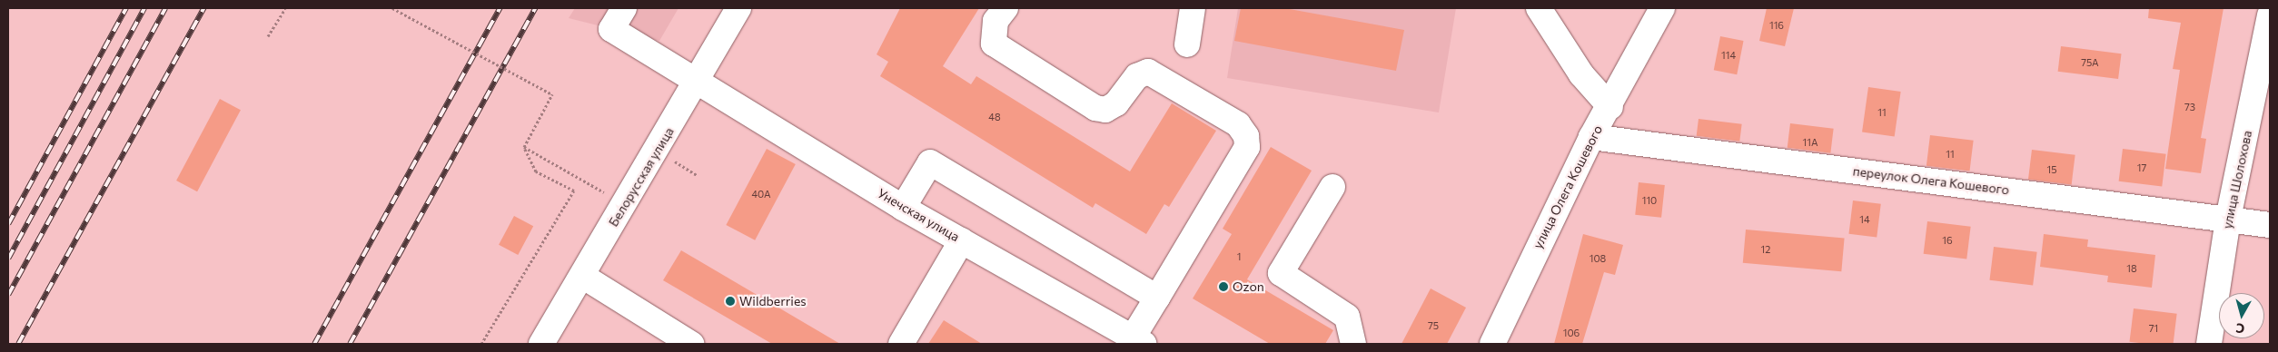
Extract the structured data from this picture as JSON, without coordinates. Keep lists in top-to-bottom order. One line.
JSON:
{"streets":{"street":["Белорусская улица","улица Шолохова","переулок Олега Кошевого","улица Олега Кошевого","Унечская улица"]},"crossings":[["Белорусская улица","Унечская улица"],["улица Шолохова","переулок Олега Кошевого"],["переулок Олега Кошевого","улица Олега Кошевого"]],"places":["Ozon","Wildberries"],"house_numbers":["116","114","75А","73","11","48","11А","11","17","15","40А","110","14","16","12","1","108","18","75","71","106"],"north":"bottom"}
